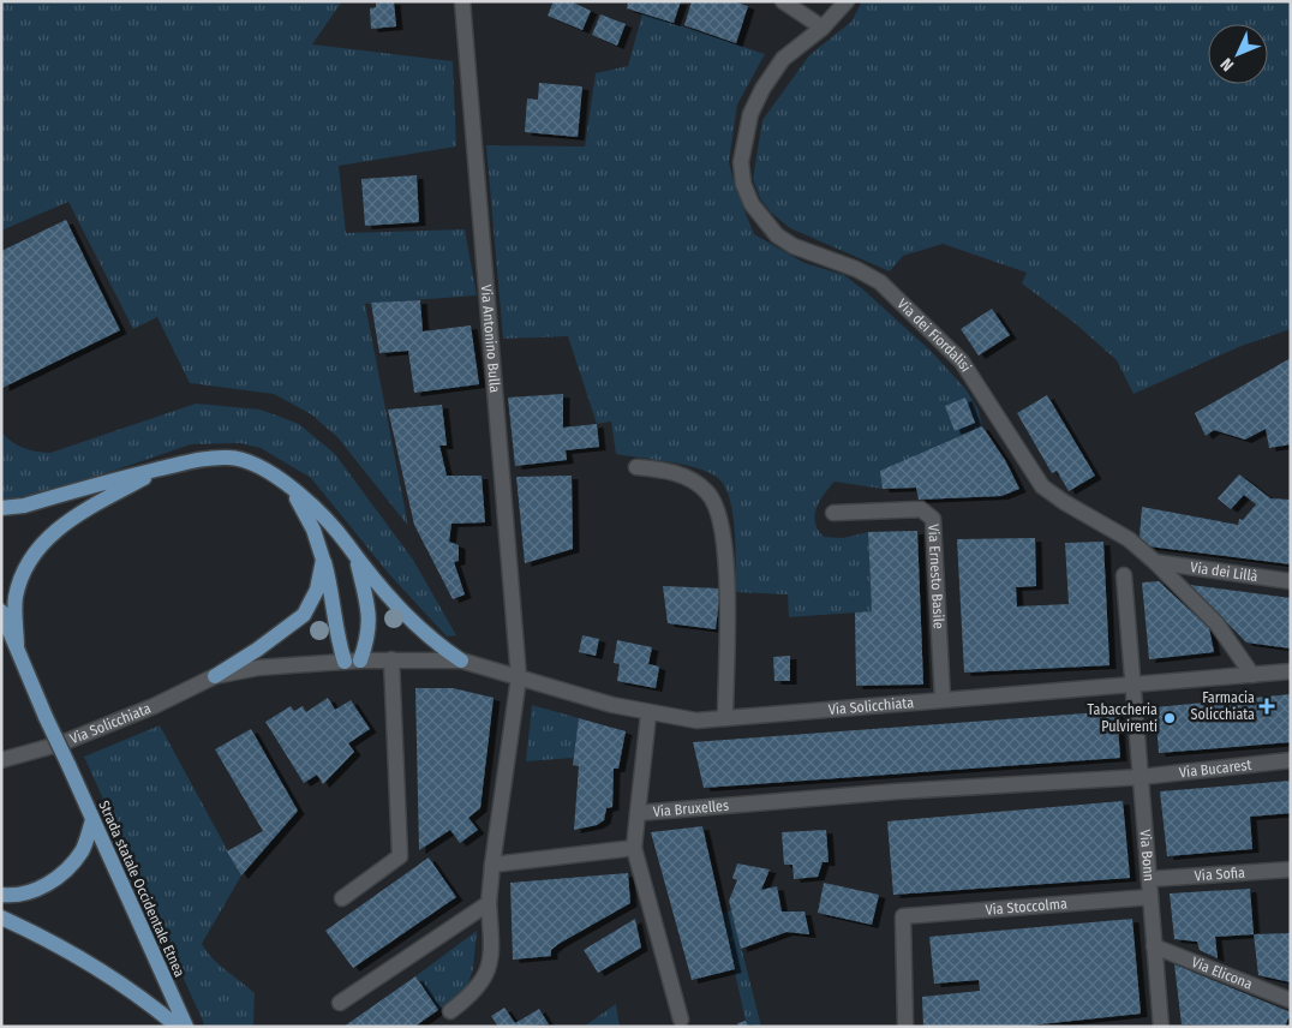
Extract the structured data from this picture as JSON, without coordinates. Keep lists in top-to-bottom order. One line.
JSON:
{"streets":{"main road":["Strada statale Occidentale Etnea"],"street":["Via dei Fiordalisi","Via Antonino Bulla","Via dei Lillà","Via Ernesto Basile","Via Solicchiata","Via Bucarest","Via Bruxelles","Via Bonn","Via Sofia","Via Stoccolma","Via Elicona"]},"crossings":[["Via dei Fiordalisi","Via dei Lillà"],["Via dei Fiordalisi","Via Solicchiata"],["Via Antonino Bulla","Via Solicchiata"],["Via Ernesto Basile","Via Solicchiata"],["Via Solicchiata","Via Bonn"],["Via Bucarest","Via Bruxelles"],["Via Bucarest","Via Bonn"],["Via Bruxelles","Via Bonn"],["Via Bonn","Via Sofia"],["Via Bonn","Via Stoccolma"],["Via Bonn","Via Elicona"]],"places":{"health":["Farmacia Solicchiata"],"other":["Tabaccheria Pulvirenti"]},"north":"bottom left"}
